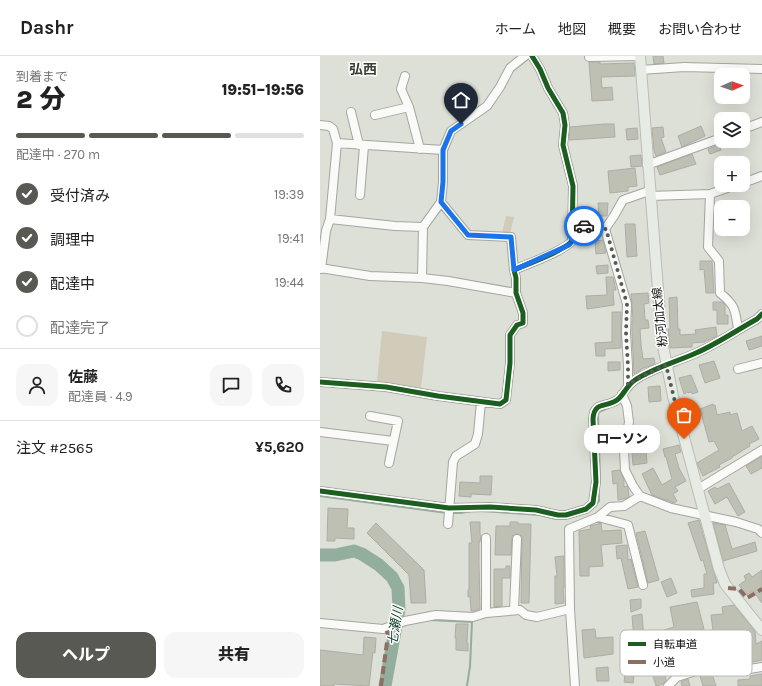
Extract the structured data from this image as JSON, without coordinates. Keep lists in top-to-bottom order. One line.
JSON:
{"streets":{"main road":["粉河加太線"]},"districts":["弘西"],"water":["七瀬川"],"places":["ローソン"],"legend":["自転車道","小道"],"north":"right","page":{"header":"Dashr","nav":["ホーム","地図","概要","お問い合わせ"],"heading":["2 分","到着まで","19:51–19:56"],"panel":["佐藤","配達員 · 4.9","注文 #2565","¥5,620"],"map_buttons":["+","−"],"bar":"配達中 · 270 m","list":[["受付済み","19:39"],["調理中","19:41"],["配達中","19:44"],"配達完了"],"bubble":"ローソン","buttons":["ヘルプ","共有"]}}
